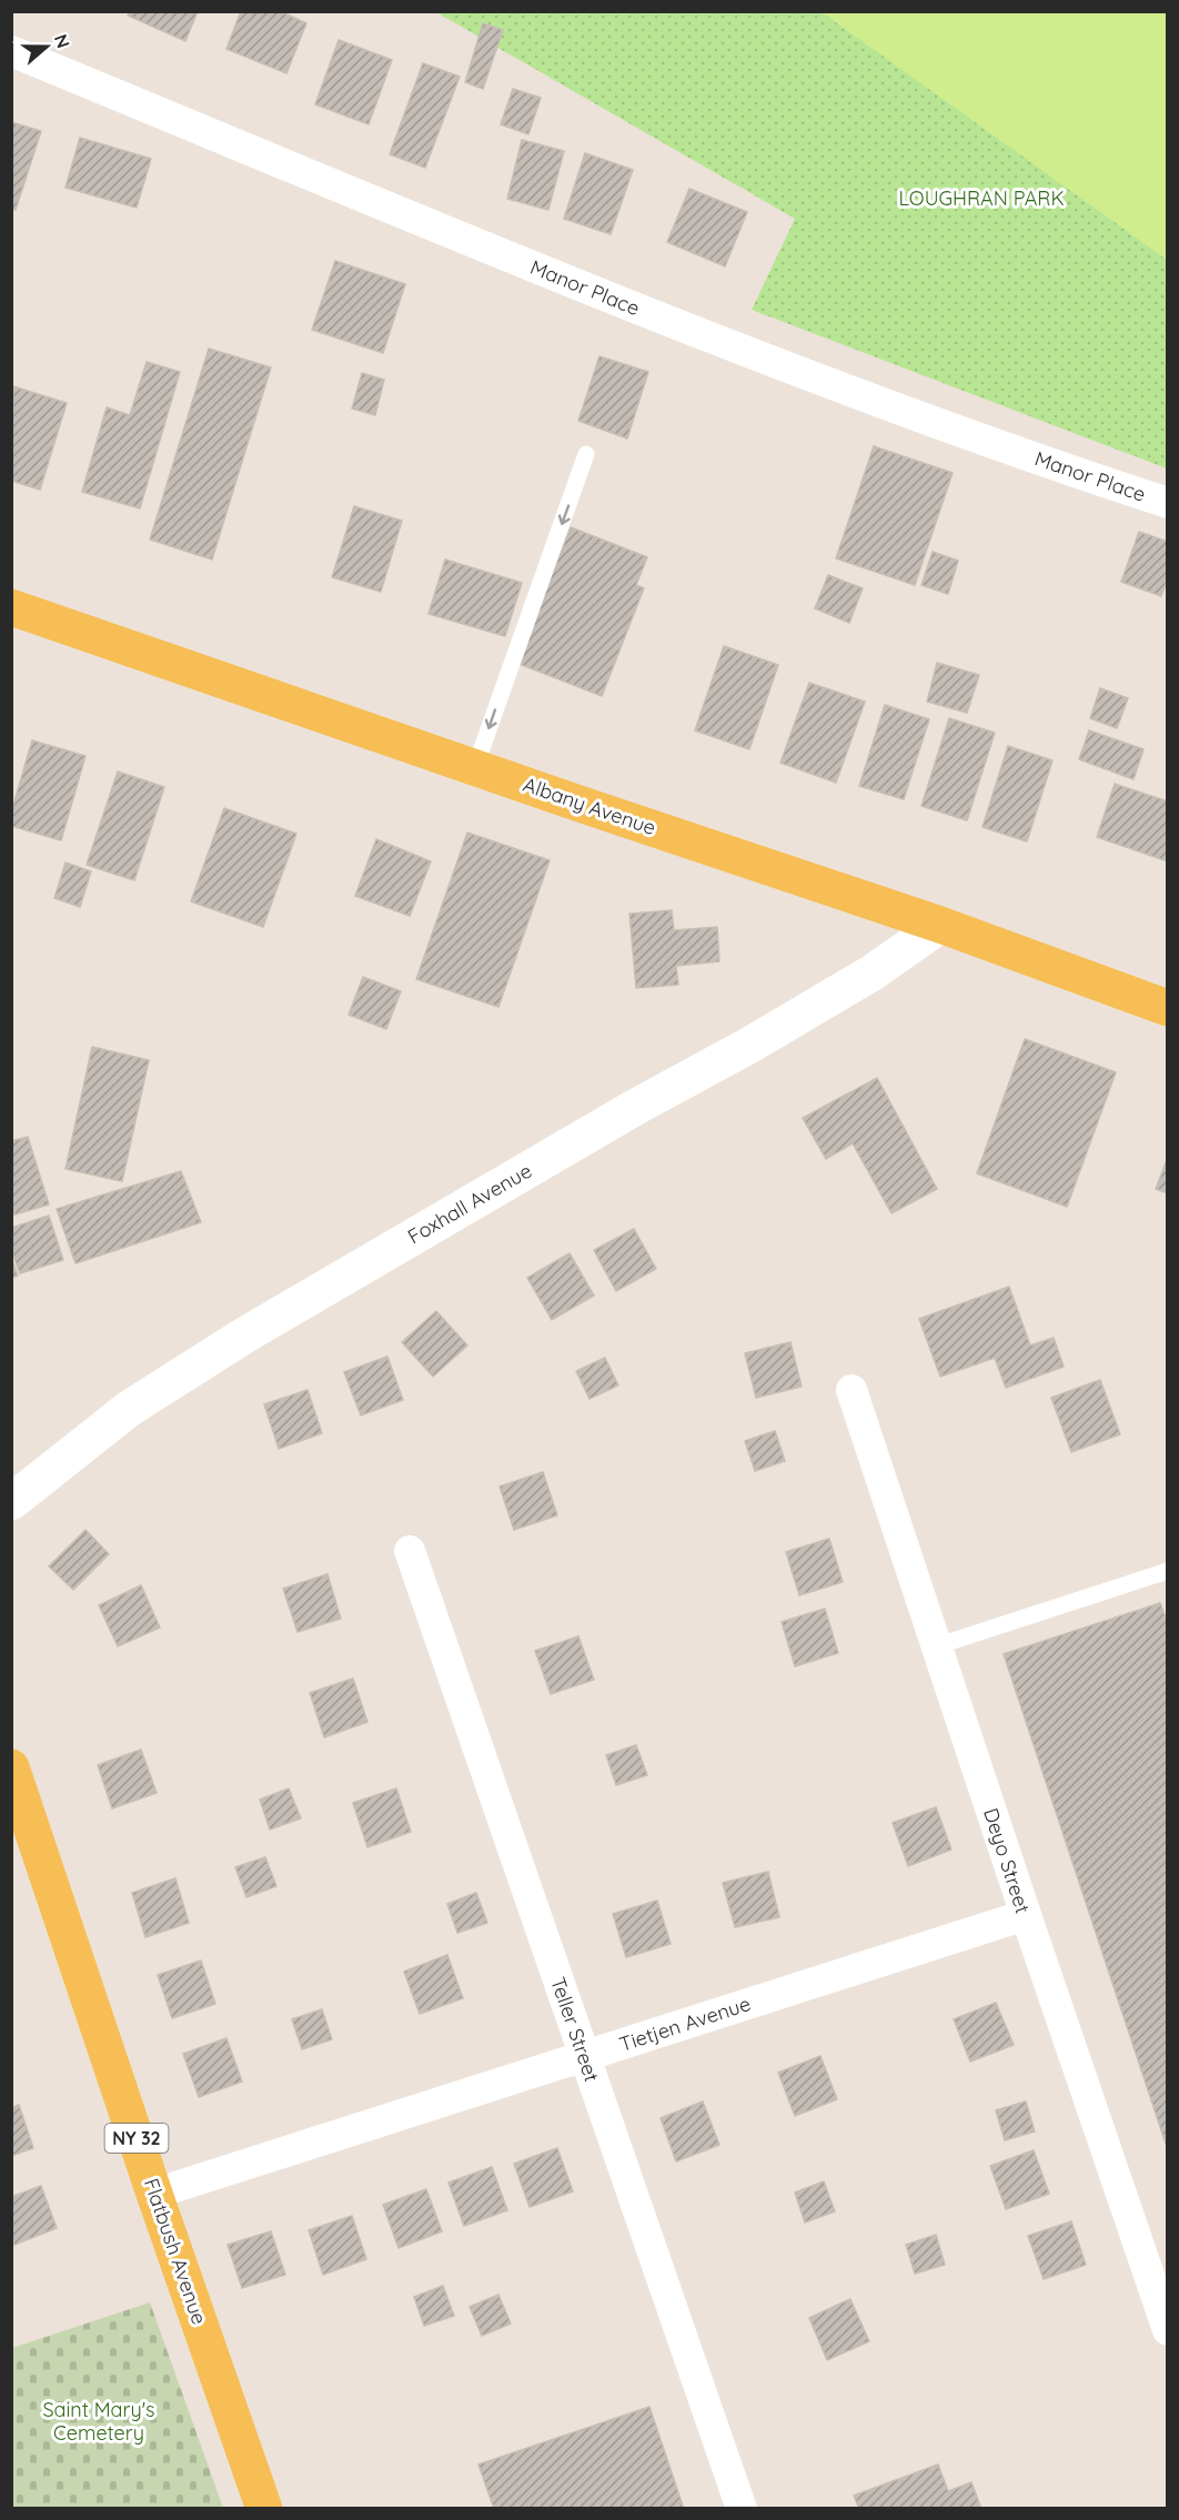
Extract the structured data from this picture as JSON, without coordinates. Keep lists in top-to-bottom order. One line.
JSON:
{"streets":{"main road":["Albany Avenue","NY 32","Flatbush Avenue"],"street":["Manor Place","Foxhall Avenue","Deyo Street","Tietjen Avenue","Teller Street"]},"crossings":[["Albany Avenue","Foxhall Avenue"],["Deyo Street","Tietjen Avenue"],["Tietjen Avenue","Teller Street"],["Tietjen Avenue","Flatbush Avenue"]],"parks":["LOUGHRAN PARK","Saint Mary's Cemetery"],"north":"right"}
